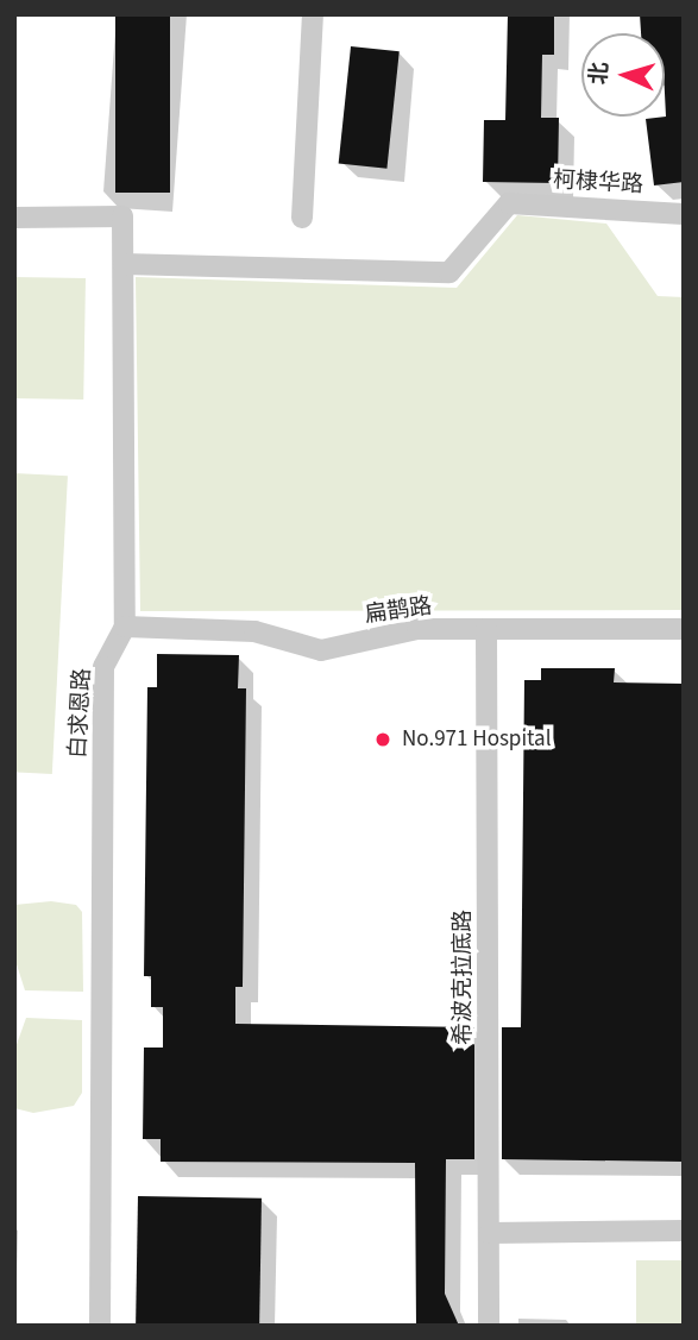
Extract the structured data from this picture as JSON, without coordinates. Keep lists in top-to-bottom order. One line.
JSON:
{"streets":{"street":["柯棣华路","扁鹊路","白求恩路","希波克拉底路"]},"crossings":[["柯棣华路","白求恩路"],["扁鹊路","白求恩路"],["扁鹊路","希波克拉底路"]],"places":["No.971 Hospital"],"north":"left"}
